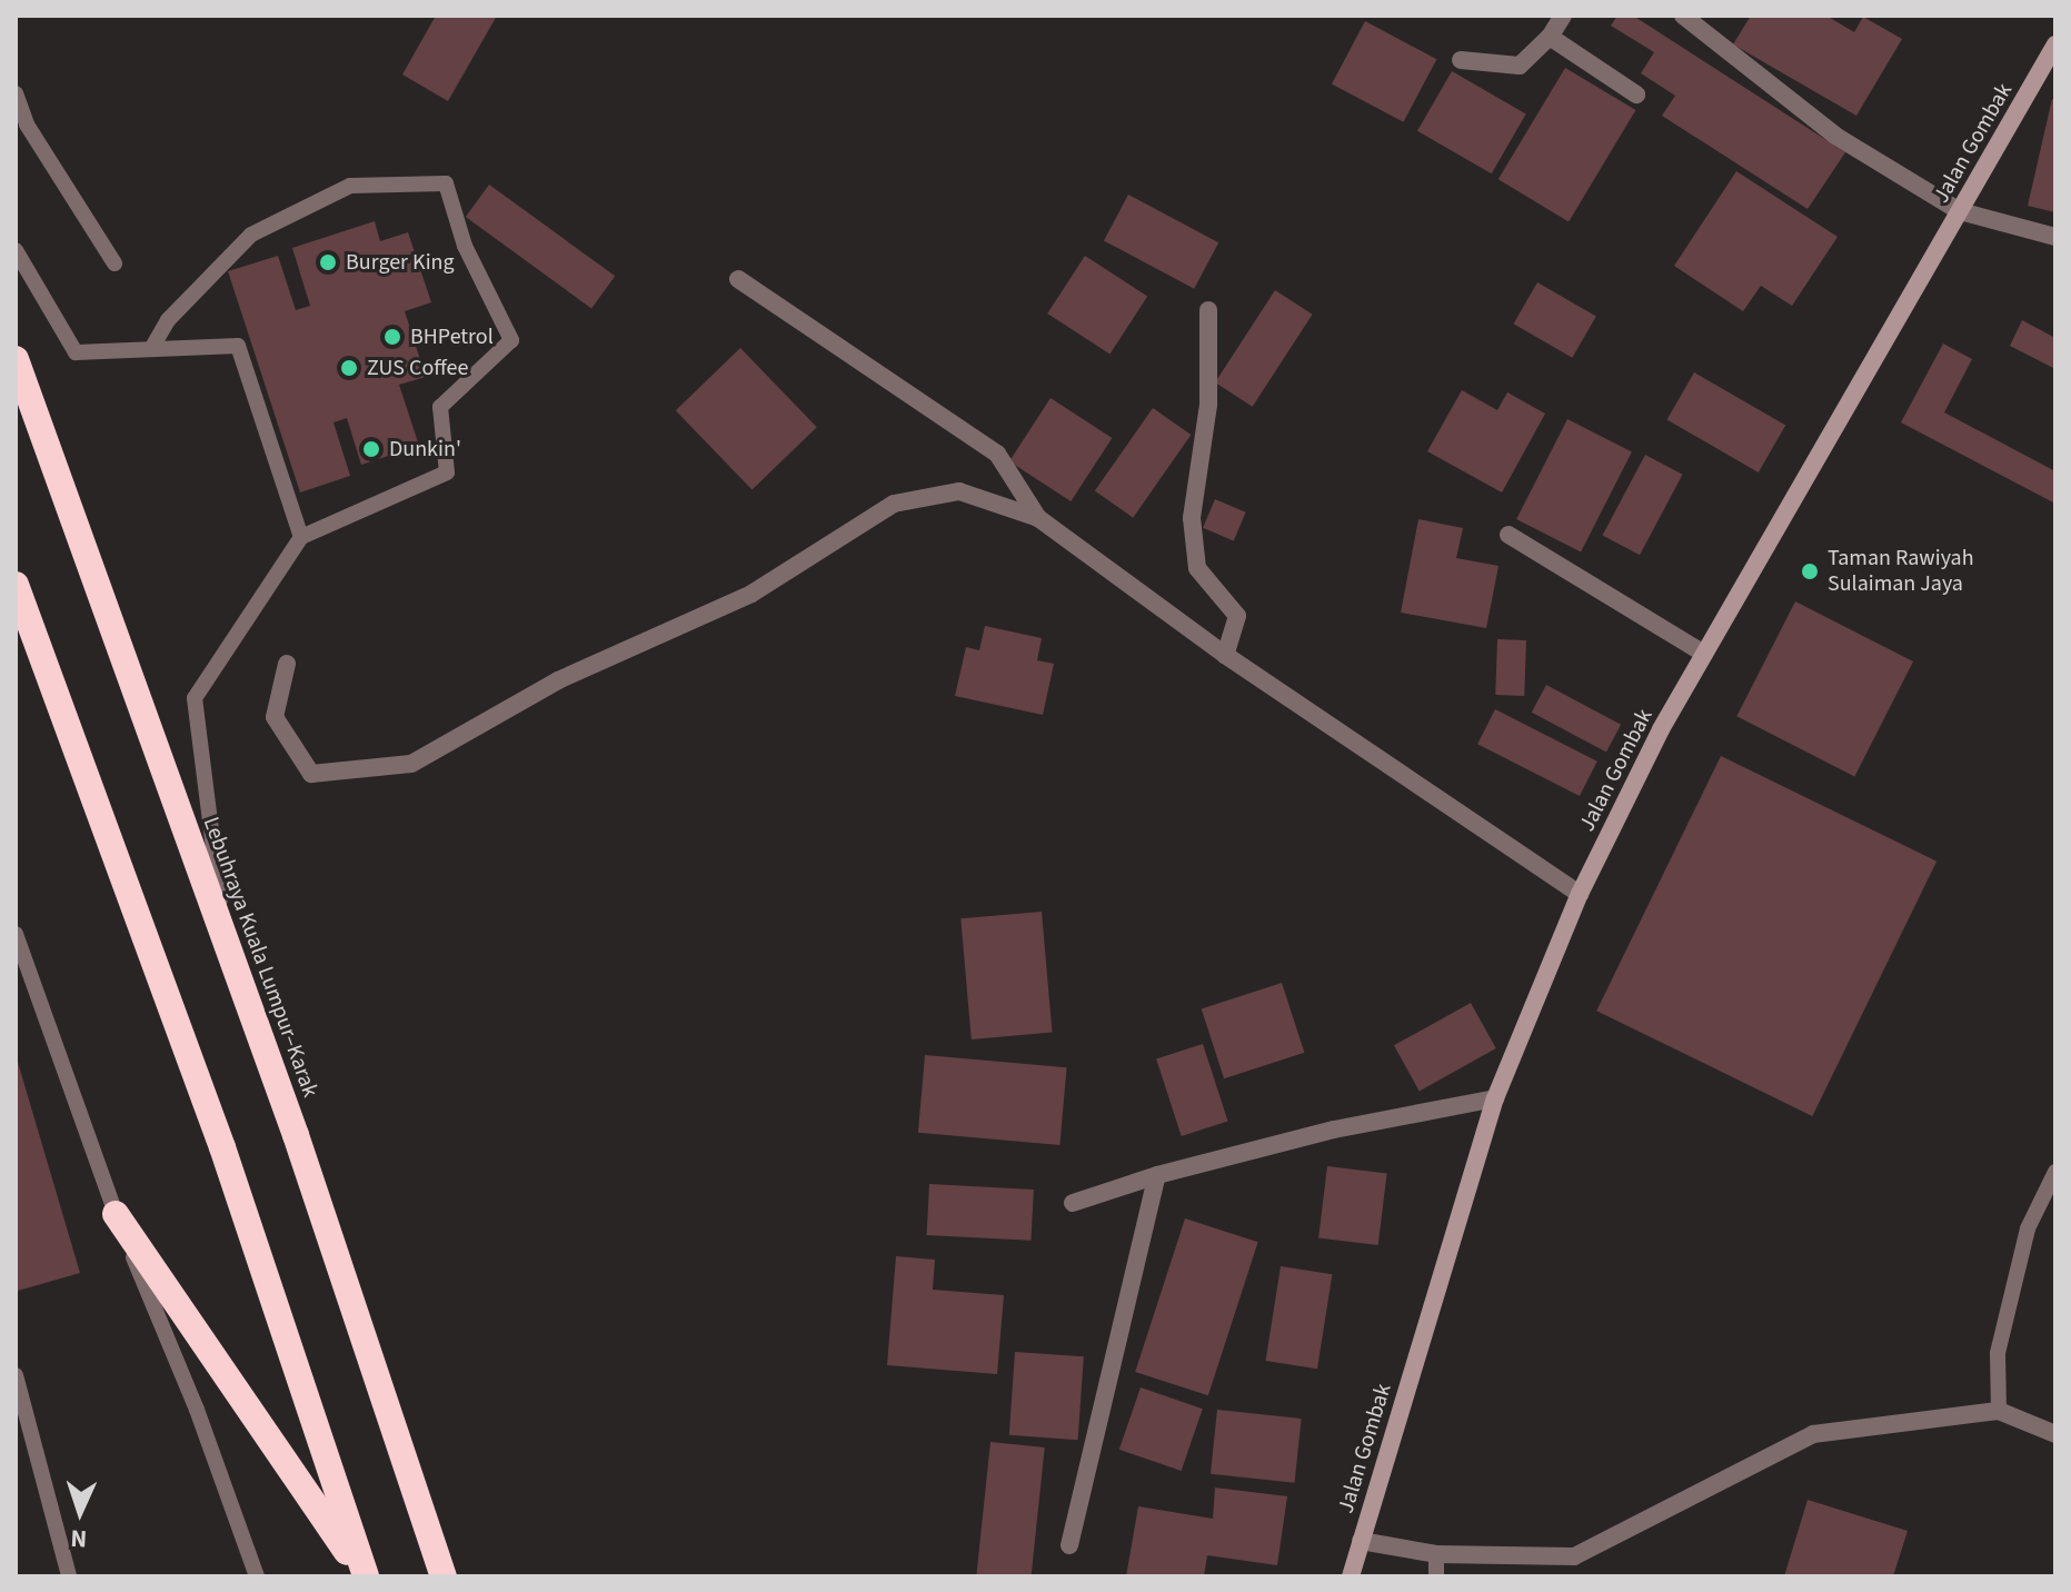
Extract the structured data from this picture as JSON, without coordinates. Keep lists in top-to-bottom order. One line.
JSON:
{"streets":{"highway":["Lebuhraya Kuala Lumpur–Karak"],"main road":["Jalan Gombak"]},"places":["Burger King","BHPetrol","ZUS Coffee","Dunkin'","Taman Rawiyah Sulaiman Jaya"],"north":"bottom"}
